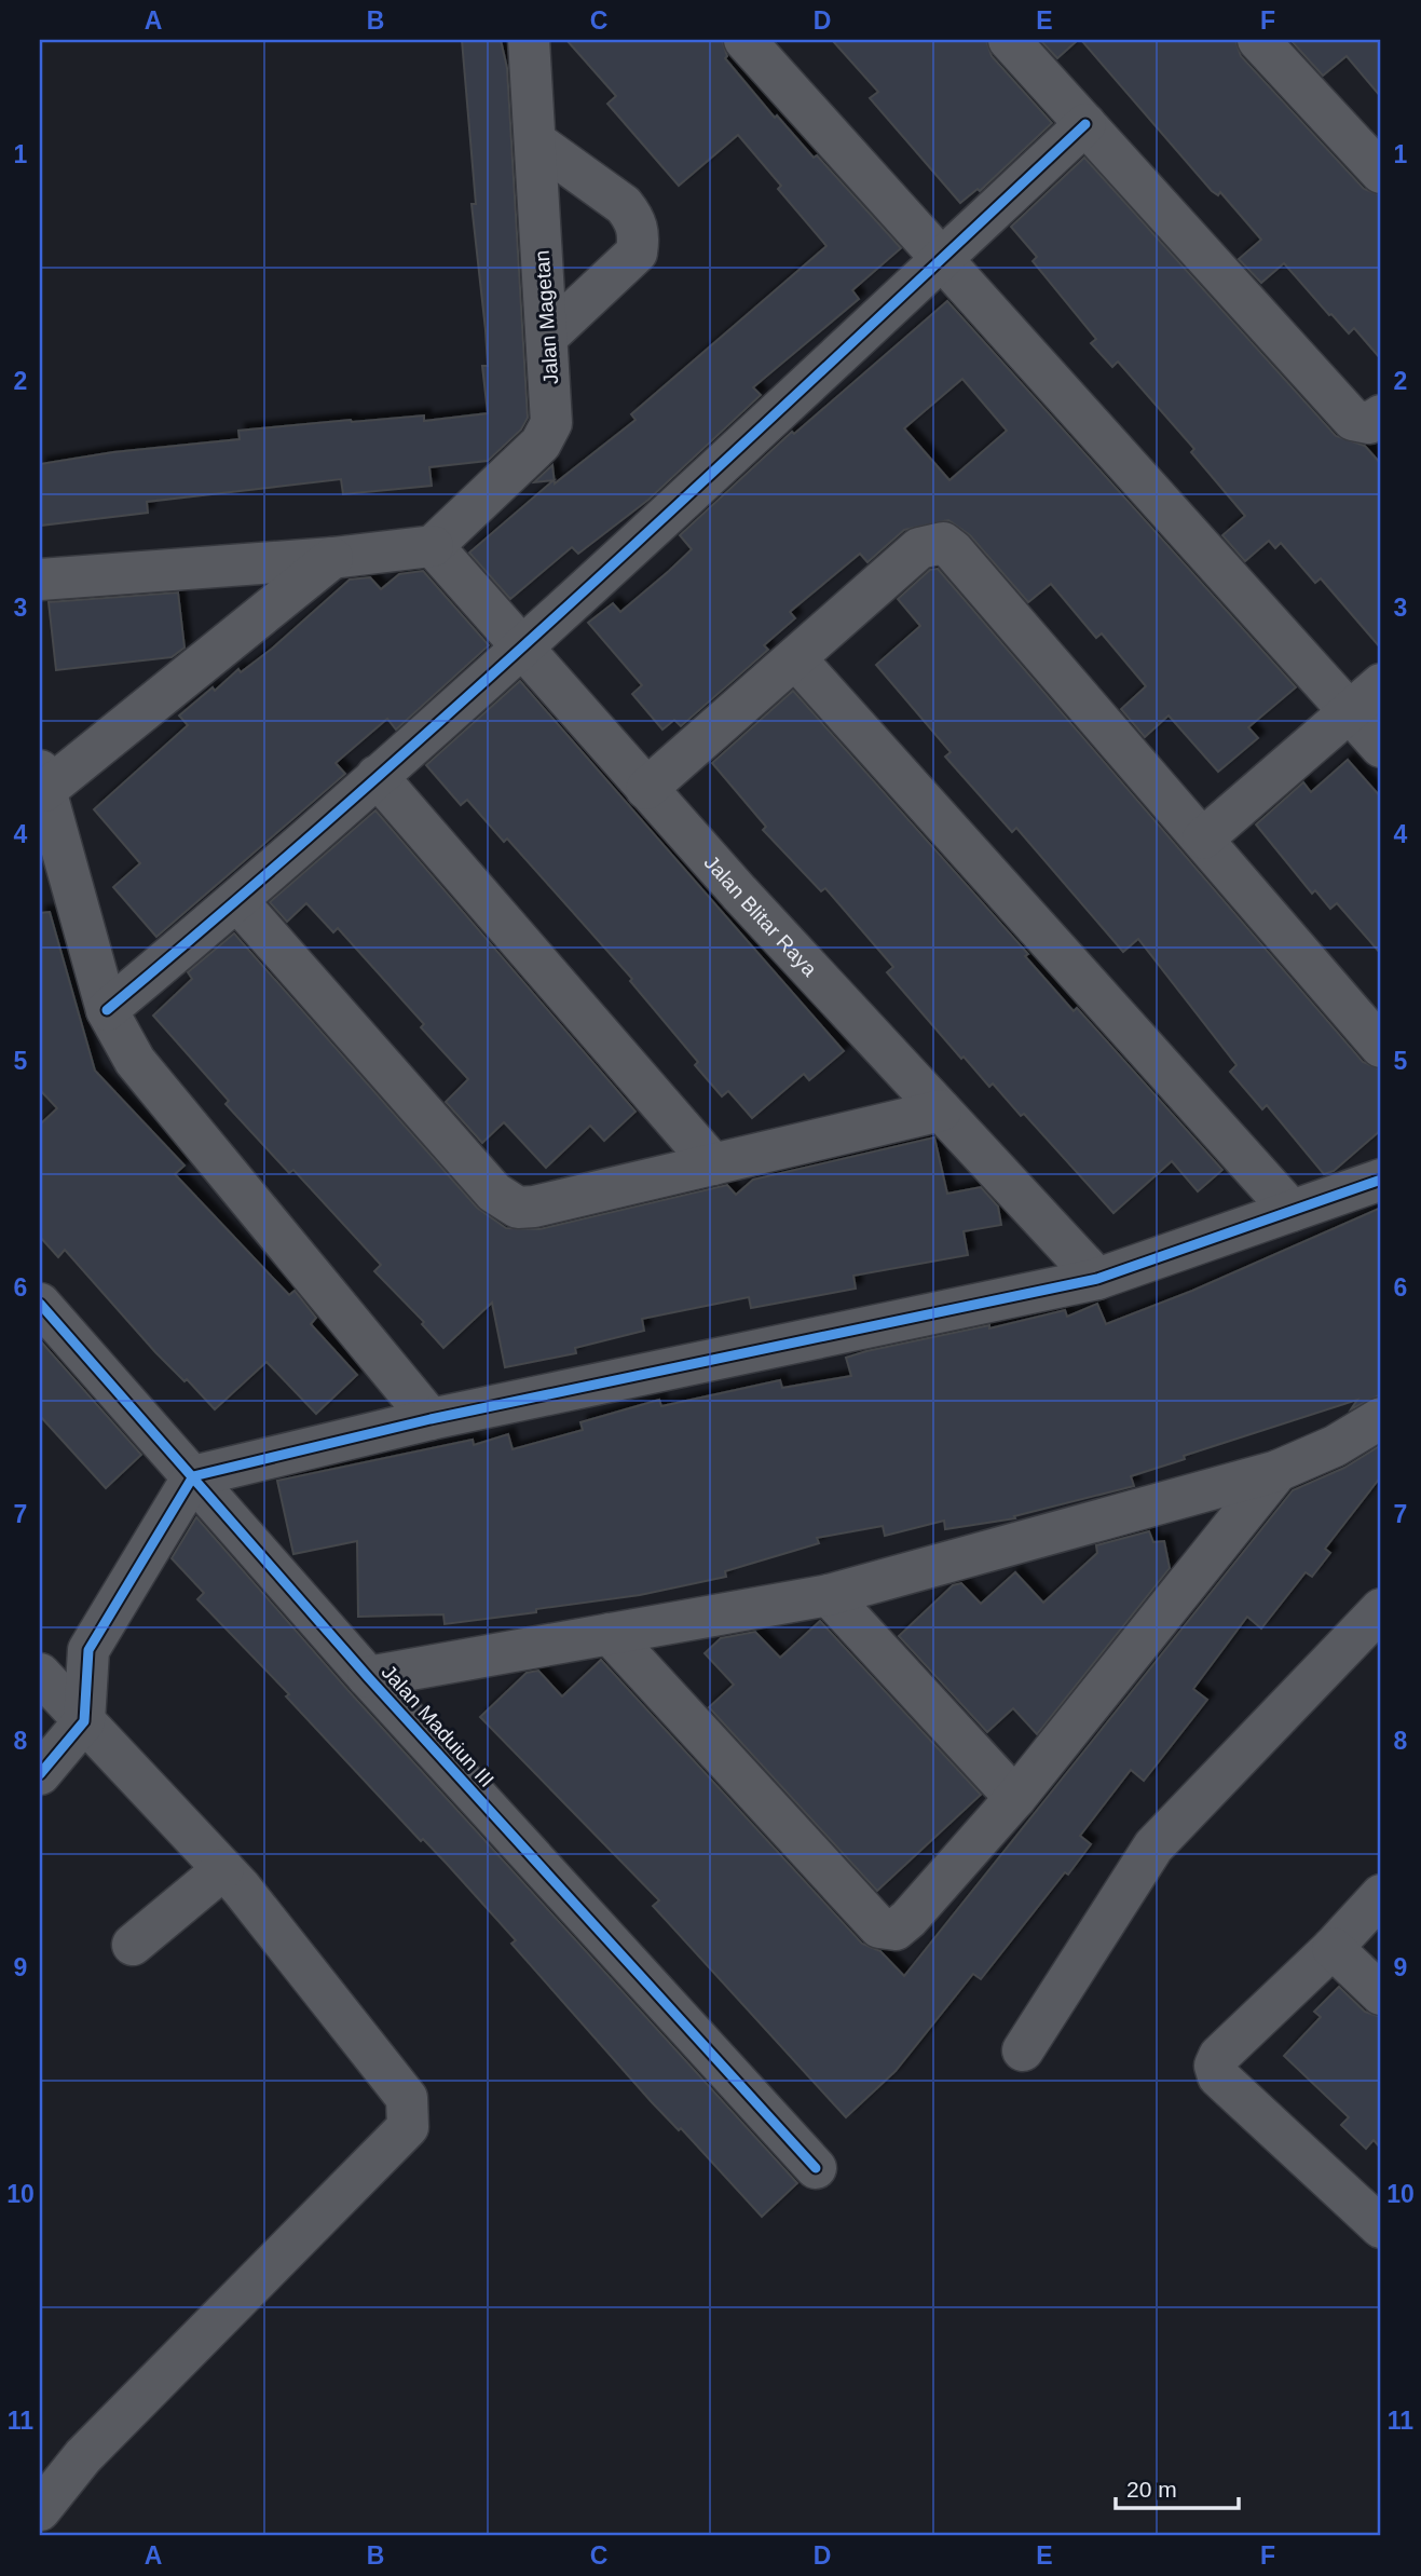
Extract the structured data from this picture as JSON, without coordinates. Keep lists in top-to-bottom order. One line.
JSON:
{"streets":{"street":["Jalan Magetan","Jalan Blitar Raya","Jalan Maduiun III"]},"crossings":[["Jalan Magetan","Jalan Blitar Raya"]],"scale_bar":"20 m","grid":{"columns":["A","B","C","D","E","F"],"rows":["1","2","3","4","5","6","7","8","9","10","11"]}}
